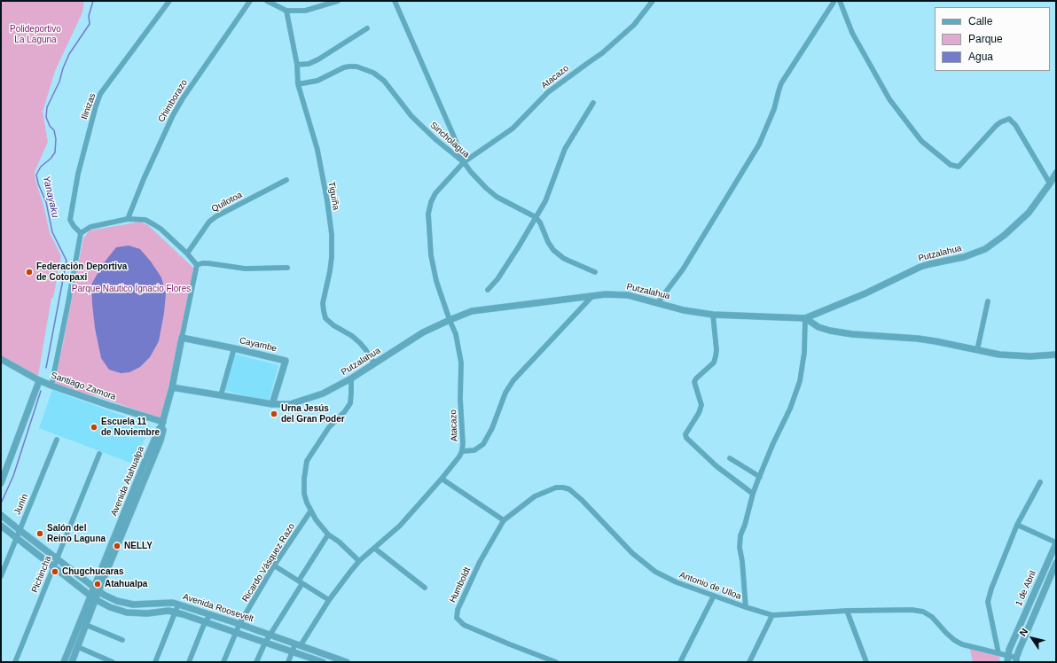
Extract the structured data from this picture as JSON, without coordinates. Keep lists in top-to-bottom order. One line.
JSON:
{"streets":{"street":["Atacazo","Chimborazo","Ilinizas","Sincholagua","Tiguiña","Quilotoa","Putzalahua","Cayambe","Santiago Zamora","Avenida Atahualpa","Junín","Ricardo Vásquez Razo","Pichincha","Humboldt","Antonio de Ulloa","1 de Abril","Avenida Roosevelt"]},"crossings":[["Atacazo","Sincholagua"],["Atacazo","Putzalahua"],["Atacazo","Avenida Roosevelt"],["Sincholagua","Tiguiña"],["Tiguiña","Putzalahua"],["Putzalahua","Cayambe"],["Putzalahua","Avenida Atahualpa"],["Cayambe","Avenida Atahualpa"],["Santiago Zamora","Avenida Atahualpa"],["Avenida Atahualpa","Avenida Roosevelt"],["Junín","Avenida Roosevelt"],["Ricardo Vásquez Razo","Avenida Roosevelt"],["Pichincha","Avenida Roosevelt"],["Humboldt","Antonio de Ulloa"],["Antonio de Ulloa","1 de Abril"]],"water":["Yanayaku"],"parks":["Polideportivo La Laguna","Parque Nautico Ignacio Flores"],"places":["Federación Deportiva de Cotopaxi","Urna Jesús del Gran Poder","Escuela 11 de Noviembre","Salón del Reino Laguna","NELLY","Chugchucaras","Atahualpa"],"legend":["Calle","Parque","Agua"],"north":"top left"}
